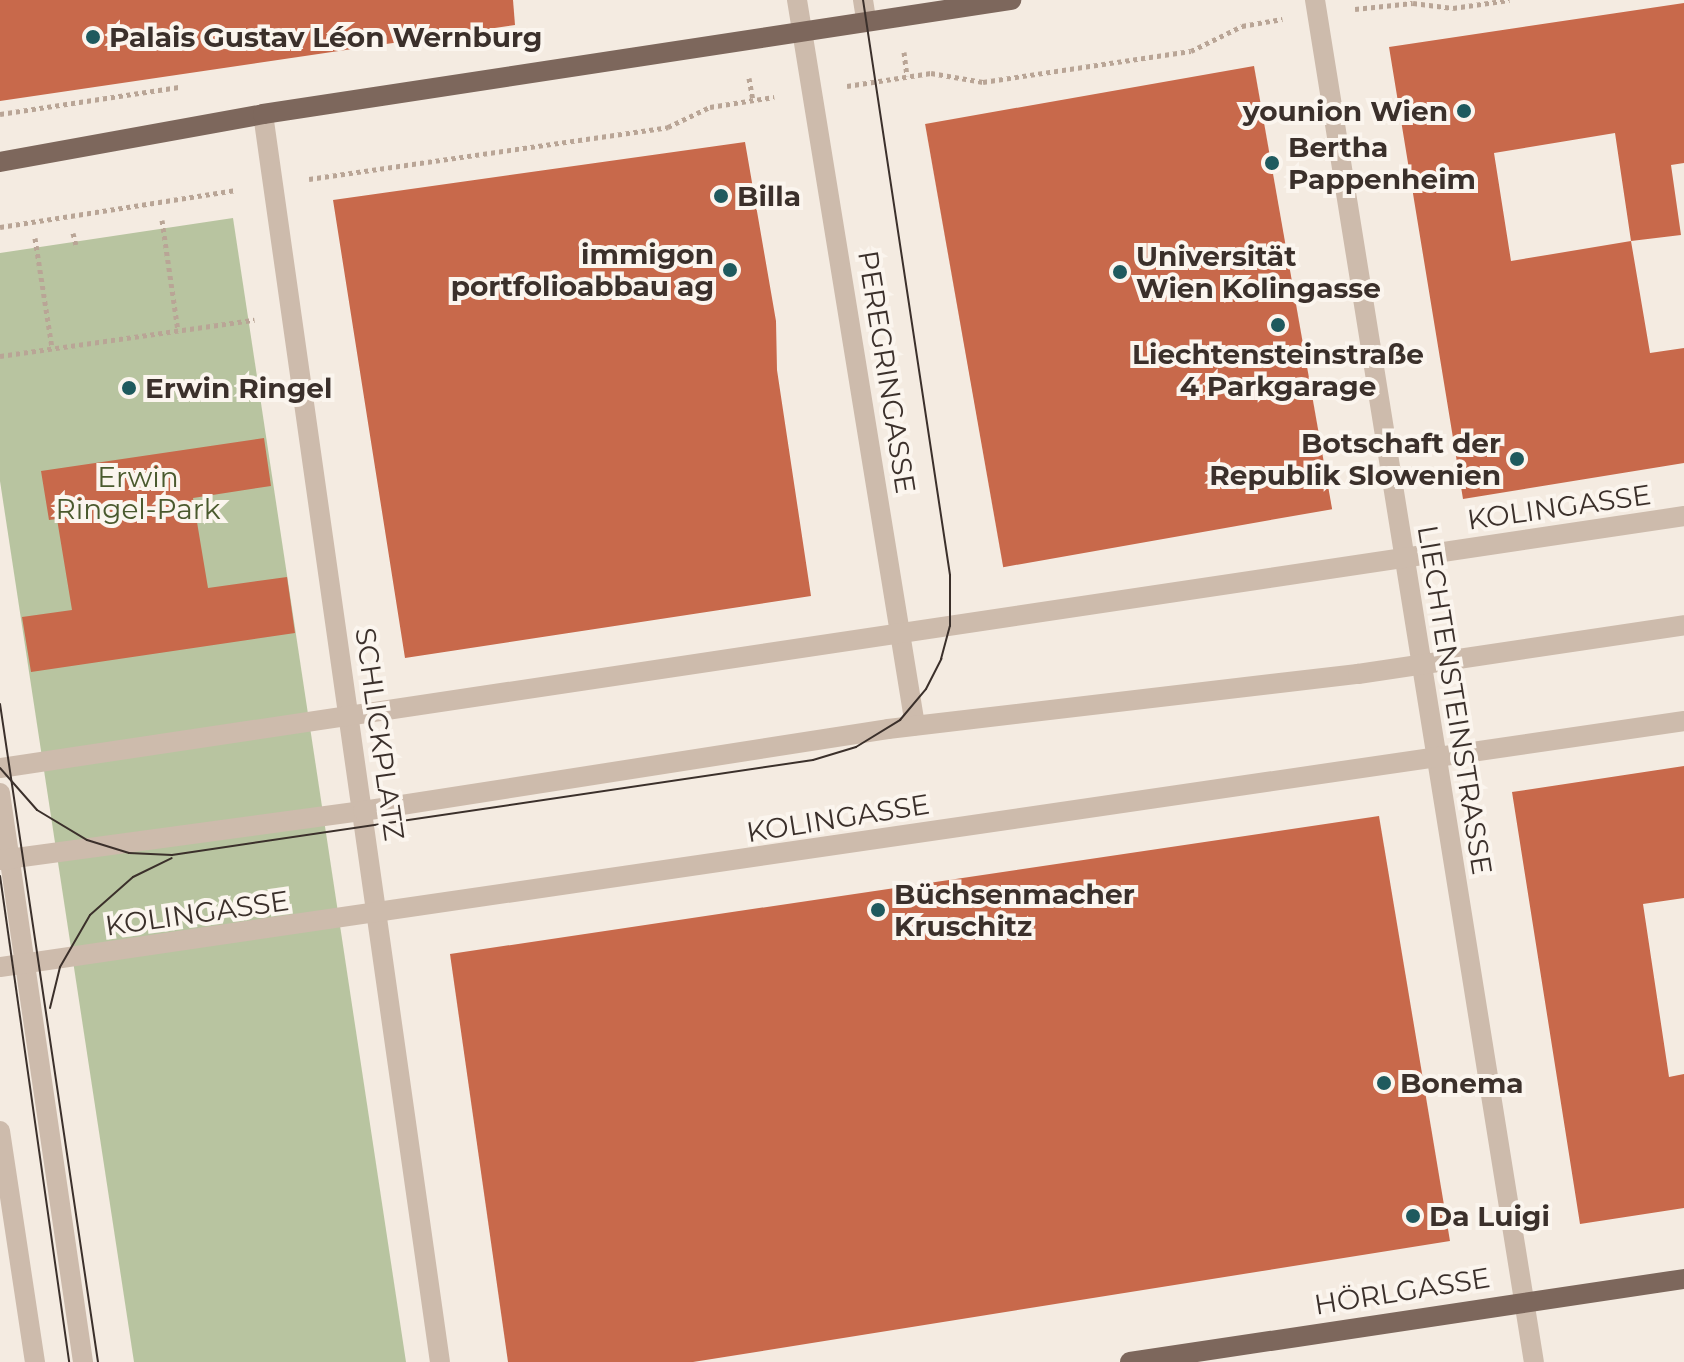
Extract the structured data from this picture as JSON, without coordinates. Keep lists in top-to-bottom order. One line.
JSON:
{"streets":{"main road":["HÖRLGASSE"],"street":["PEREGRINGASSE","KOLINGASSE","LIECHTENSTEINSTRASSE","SCHLICKPLATZ"]},"crossings":[["PEREGRINGASSE","KOLINGASSE"],["KOLINGASSE","LIECHTENSTEINSTRASSE"],["KOLINGASSE","SCHLICKPLATZ"],["LIECHTENSTEINSTRASSE","HÖRLGASSE"]],"parks":["Erwin Ringel-Park"],"places":["Palais Gustav Léon Wernburg","younion Wien","Bertha Pappenheim","Billa","immigon portfolioabbau ag","Universität Wien Kolingasse","Liechtensteinstraße 4 Parkgarage","Erwin Ringel","Botschaft der Republik Slowenien","Büchsenmacher Kruschitz","Bonema","Da Luigi"]}
